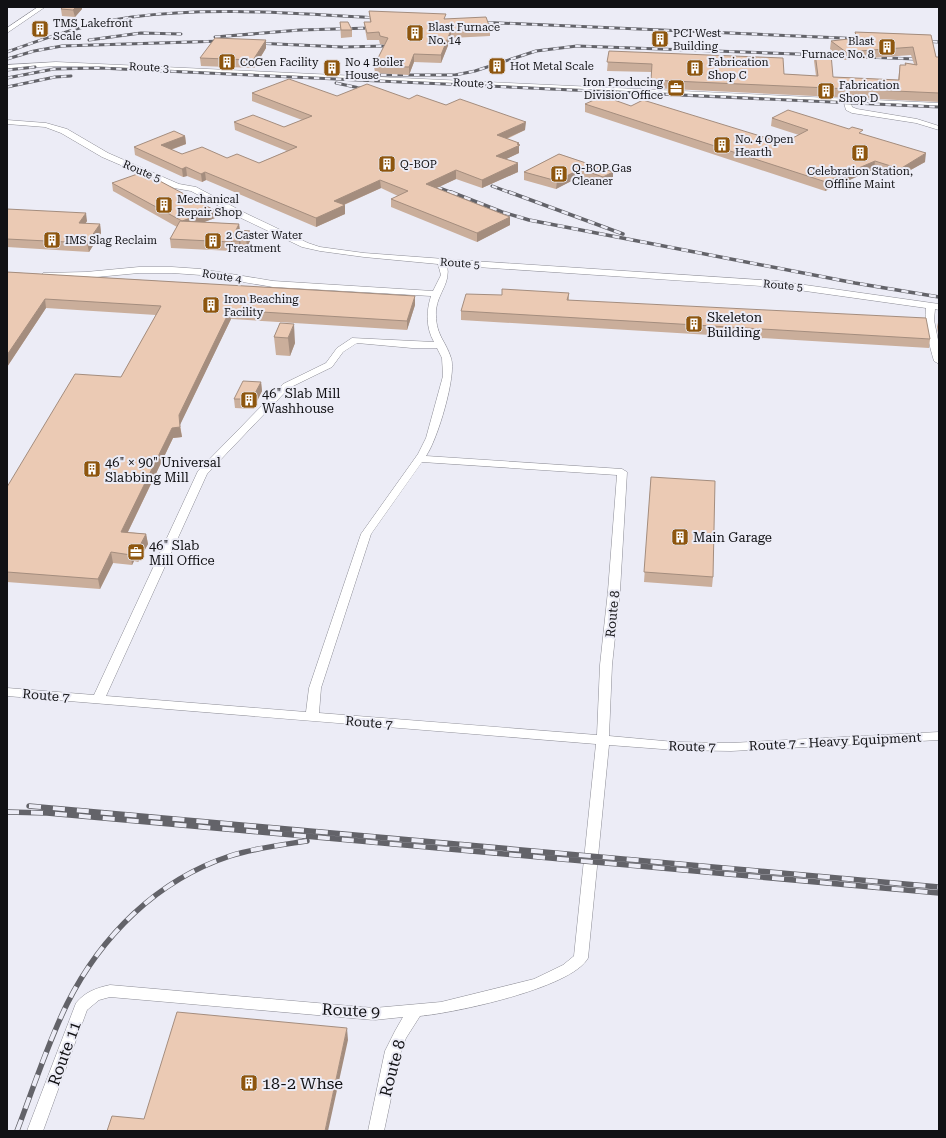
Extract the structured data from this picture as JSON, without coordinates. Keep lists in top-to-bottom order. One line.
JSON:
{"streets":{"street":["Route 3","Route 5","Route 4","Route 8","Route 7","Route 7 - Heavy Equipment","Route 9","Route 11"]},"crossings":[["Route 8","Route 7"],["Route 8","Route 9"],["Route 7","Route 7 - Heavy Equipment"],["Route 9","Route 11"]],"places":{"building":["TMS Lakefront Scale","Blast Furnace No. 14","PCI West Building","Blast Furnace No. 8","CoGen Facility","Hot Metal Scale","No 4 Boiler House","Fabrication Shop C","Fabrication Shop D","No. 4 Open Hearth","Celebration Station, Offline Maint","Q-BOP","Q-BOP Gas Cleaner","Mechanical Repair Shop","IMS Slag Reclaim","2 Caster Water Treatment","Iron Beaching Facility","Skeleton Building","46\" Slab Mill Washhouse","46\" × 90\" Universal Slabbing Mill","Main Garage","18-2 Whse"],"office":["Iron Producing Division Office","46\" Slab Mill Office"]}}
